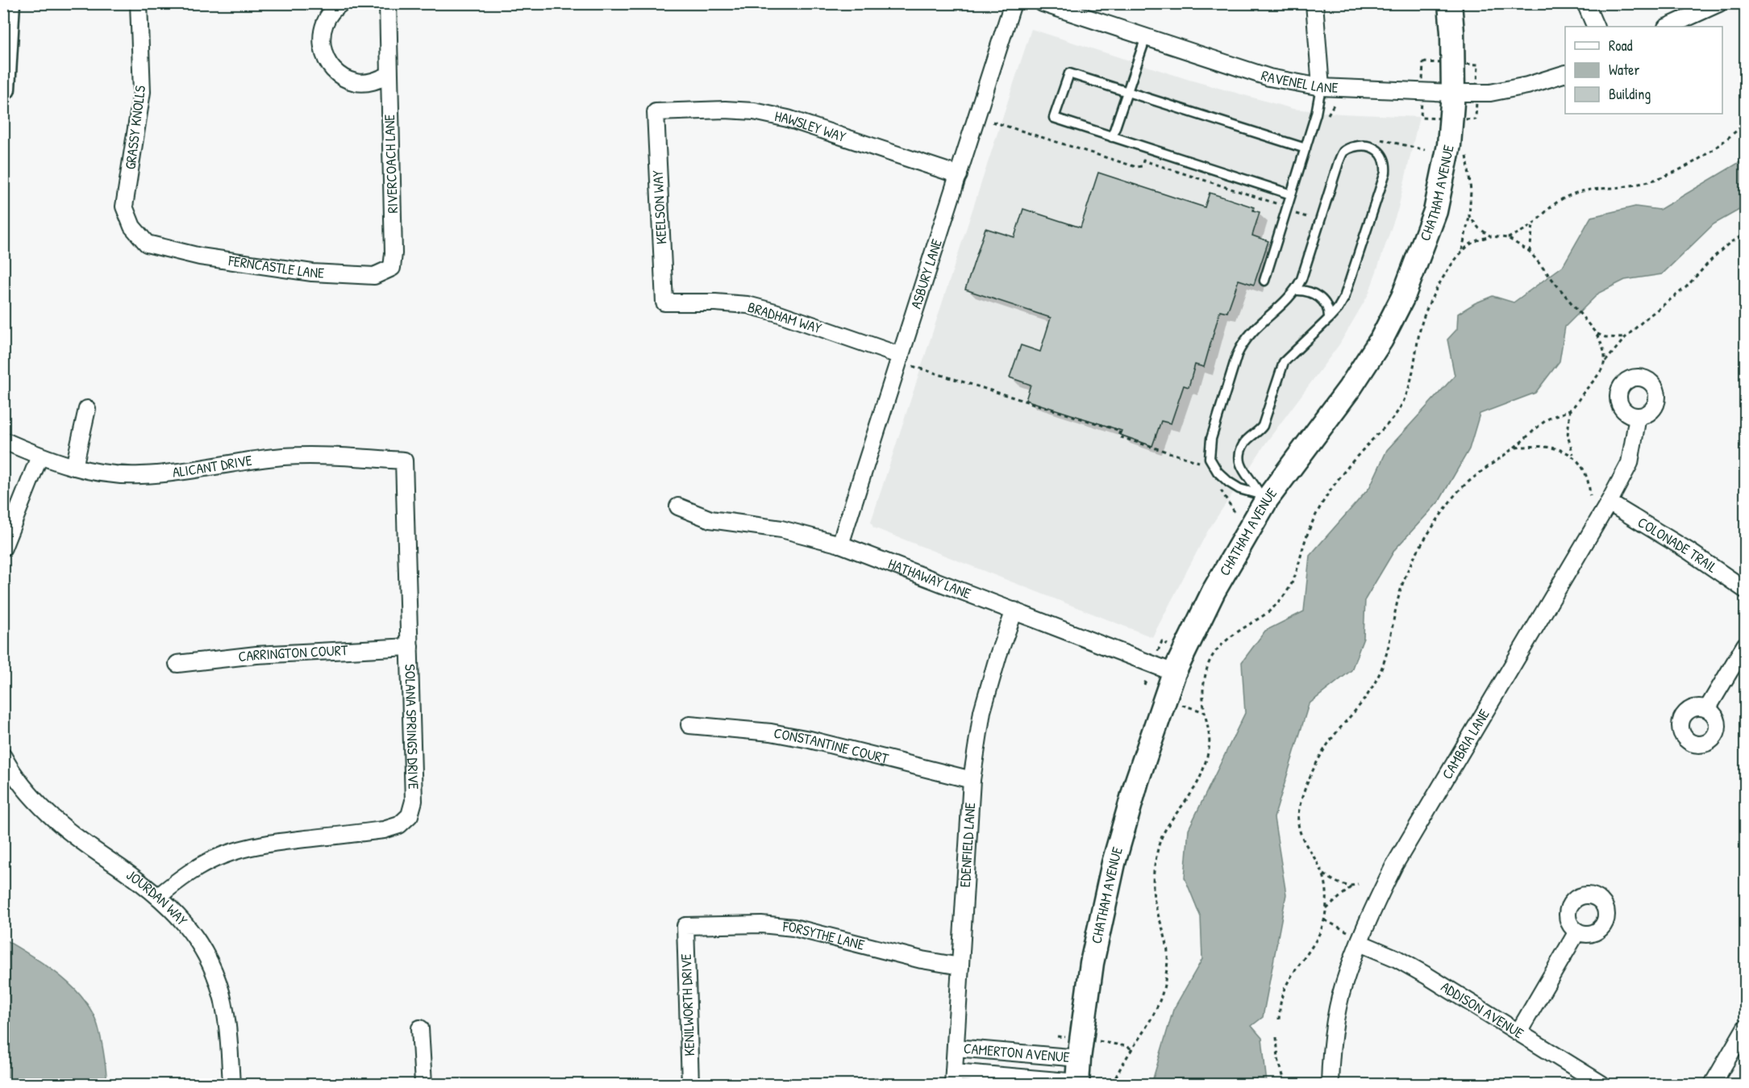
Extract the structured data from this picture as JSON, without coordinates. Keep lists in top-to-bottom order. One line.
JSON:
{"streets":{"street":["RAVENEL LANE","HAWSLEY WAY","GRASSY KNOLLS","RIVERCOACH LANE","CHATHAM AVENUE","KEELSON WAY","FERNCASTLE LANE","ASBURY LANE","BRADHAM WAY","ALICANT DRIVE","COLONADE TRAIL","HATHAWAY LANE","CARRINGTON COURT","SOLANA SPRINGS DRIVE","CAMBRIA LANE","CONSTANTINE COURT","EDENFIELD LANE","JOURDAN WAY","FORSYTHE LANE","KENILWORTH DRIVE","ADDISON AVENUE","CAMERTON AVENUE"]},"crossings":[["RAVENEL LANE","CHATHAM AVENUE"],["HAWSLEY WAY","KEELSON WAY"],["HAWSLEY WAY","ASBURY LANE"],["GRASSY KNOLLS","FERNCASTLE LANE"],["RIVERCOACH LANE","FERNCASTLE LANE"],["CHATHAM AVENUE","HATHAWAY LANE"],["CHATHAM AVENUE","CAMERTON AVENUE"],["KEELSON WAY","BRADHAM WAY"],["ASBURY LANE","BRADHAM WAY"],["ASBURY LANE","HATHAWAY LANE"],["ALICANT DRIVE","SOLANA SPRINGS DRIVE"],["COLONADE TRAIL","CAMBRIA LANE"],["HATHAWAY LANE","EDENFIELD LANE"],["CARRINGTON COURT","SOLANA SPRINGS DRIVE"],["SOLANA SPRINGS DRIVE","JOURDAN WAY"],["CAMBRIA LANE","ADDISON AVENUE"],["CONSTANTINE COURT","EDENFIELD LANE"],["EDENFIELD LANE","FORSYTHE LANE"],["EDENFIELD LANE","CAMERTON AVENUE"],["FORSYTHE LANE","KENILWORTH DRIVE"]],"legend":["Road","Water","Building"]}
